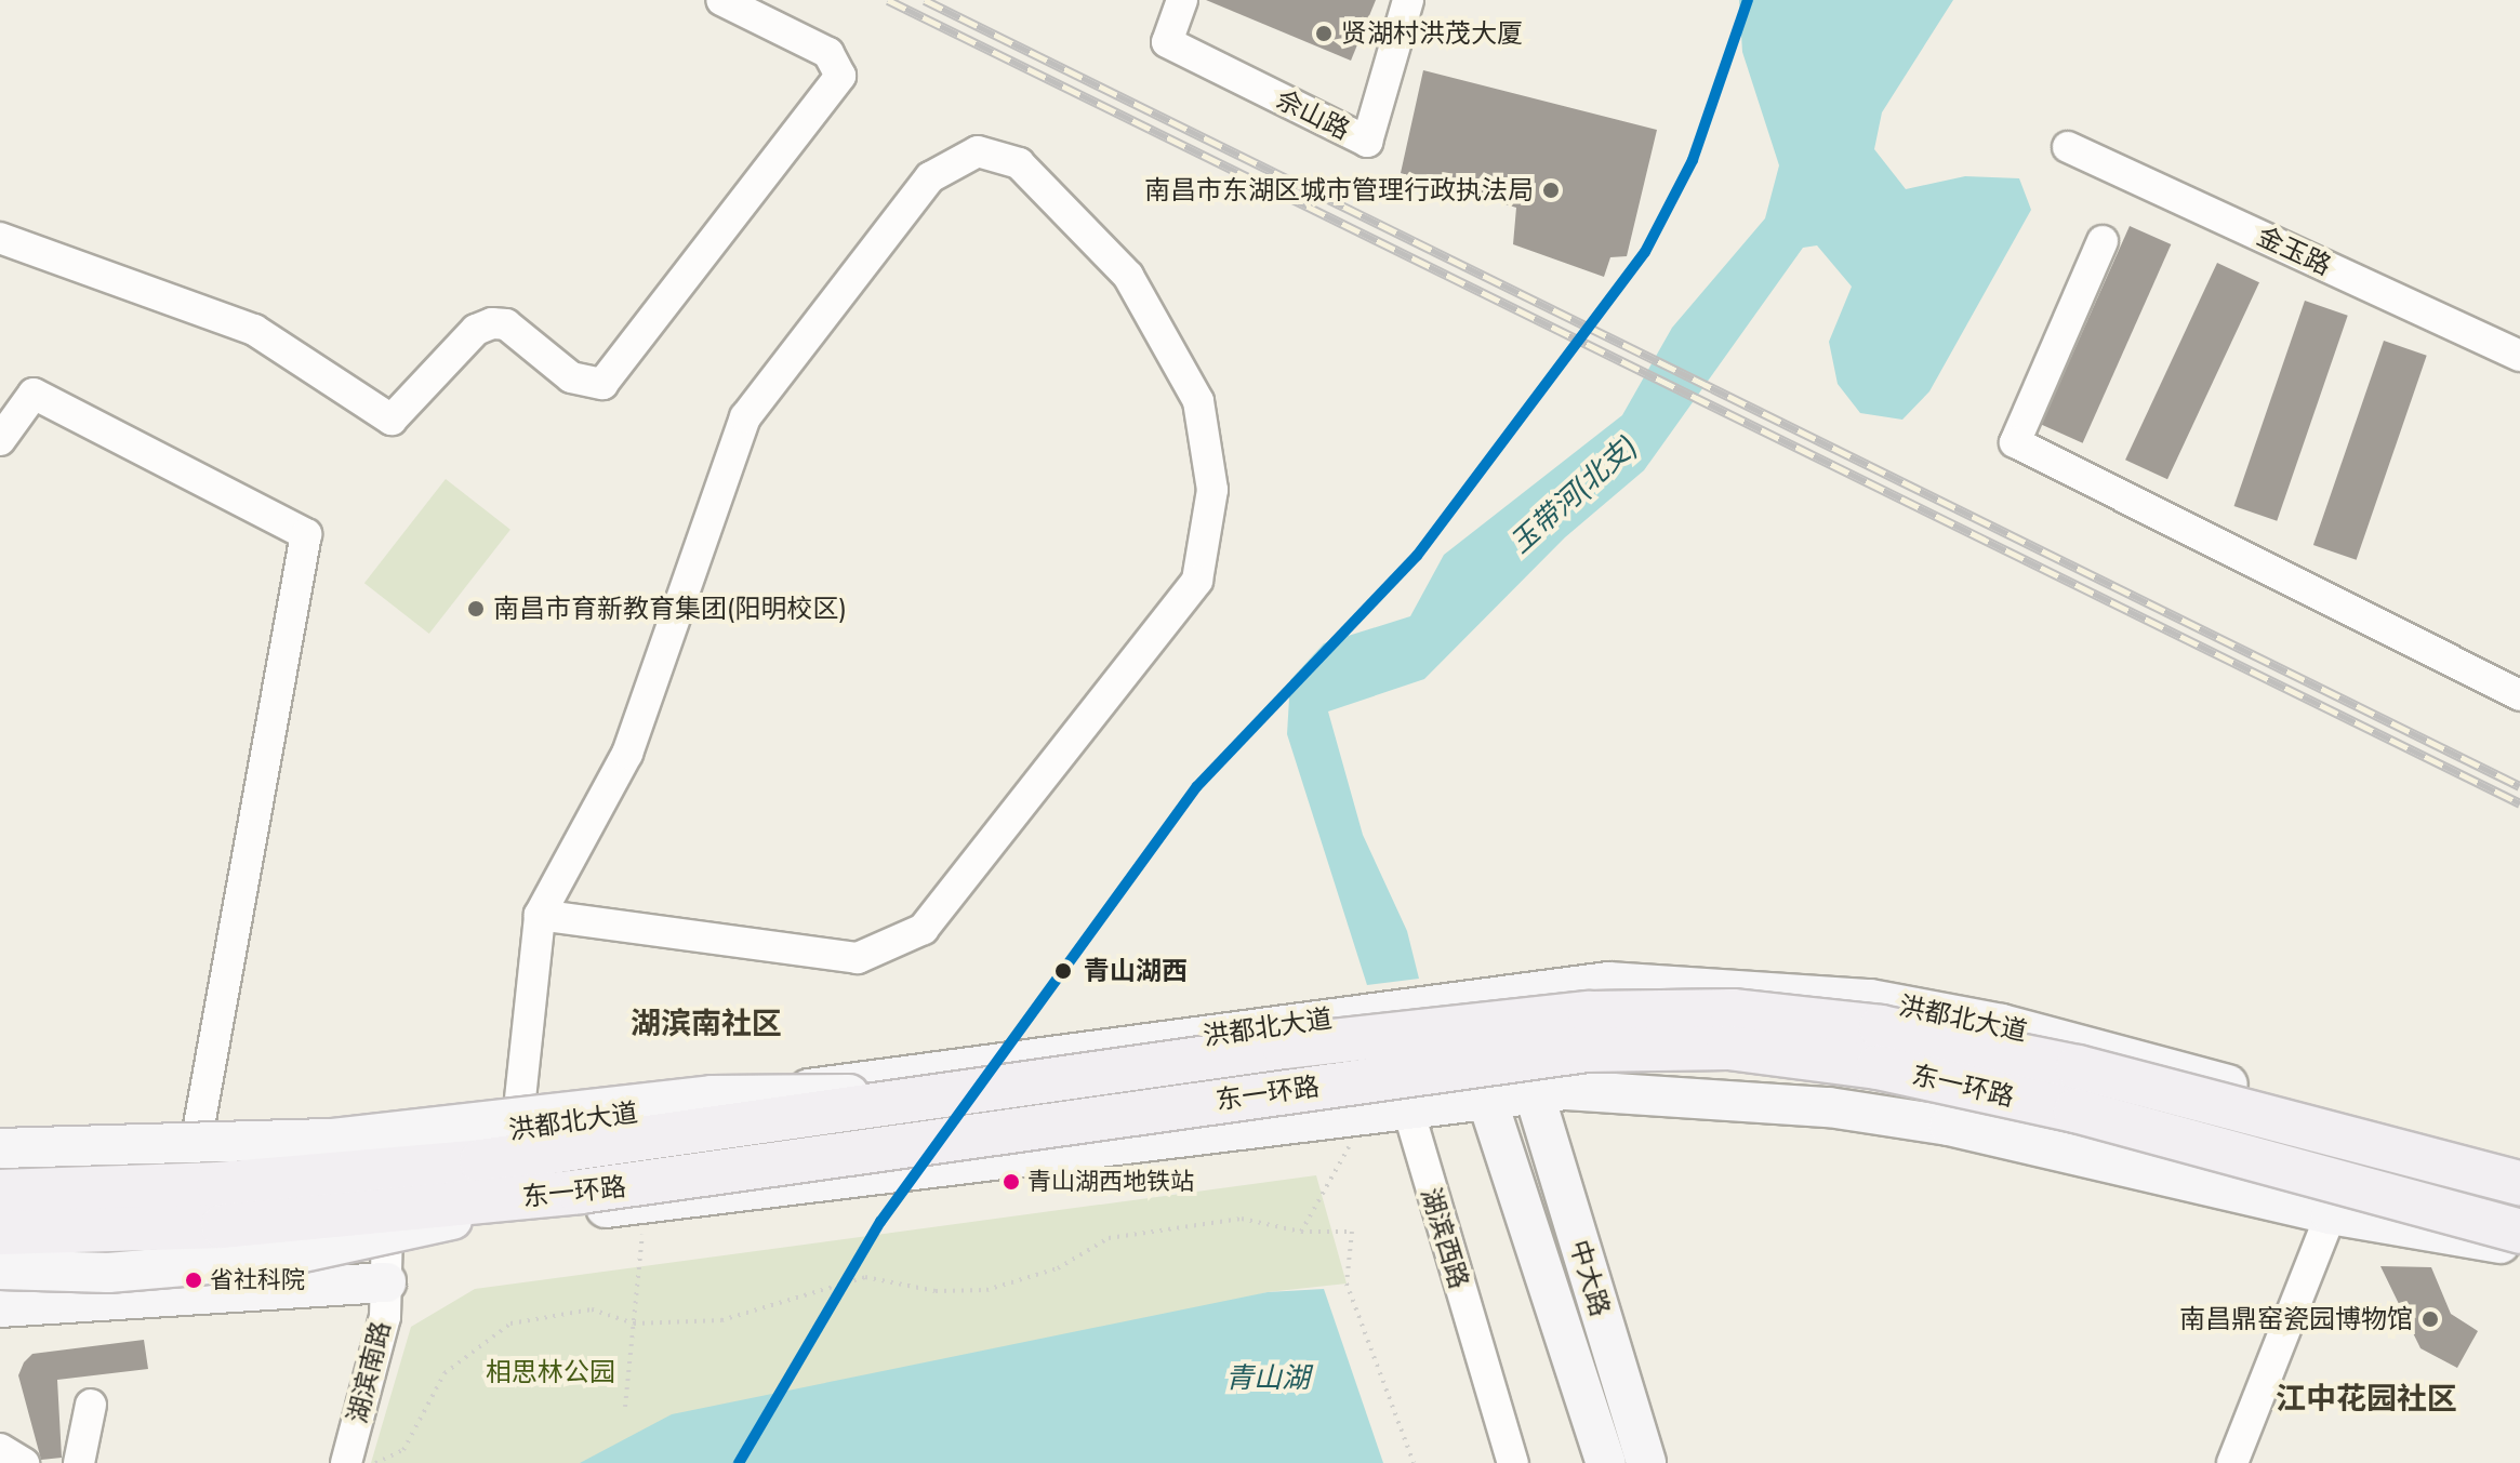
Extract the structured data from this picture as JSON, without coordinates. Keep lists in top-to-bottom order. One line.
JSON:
{"streets":{"highway":["东一环路"],"main road":["洪都北大道","中大路"],"street":["佘山路","金玉路","湖滨西路","湖滨南路"]},"crossings":[["洪都北大道","湖滨西路"]],"districts":["湖滨南社区","江中花园社区"],"water":["玉带河(北支)","青山湖"],"parks":["相思林公园"],"places":["贤湖村洪茂大厦","南昌市东湖区城市管理行政执法局","南昌市育新教育集团(阳明校区)","青山湖西","青山湖西地铁站","省社科院","南昌鼎窑瓷园博物馆"]}
